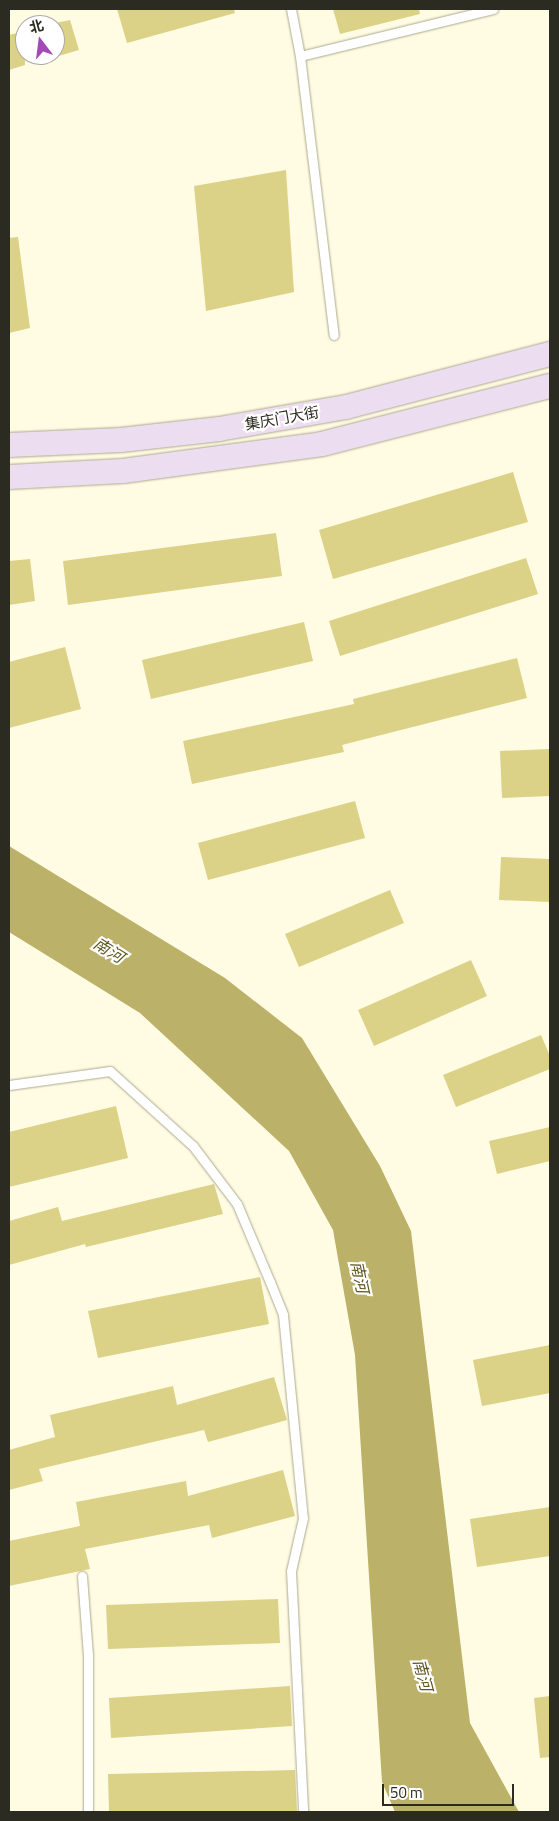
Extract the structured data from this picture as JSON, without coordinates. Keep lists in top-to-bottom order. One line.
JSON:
{"streets":{"main road":["集庆门大街"]},"water":["南河"],"scale_bar":"50 m","north":"top"}
